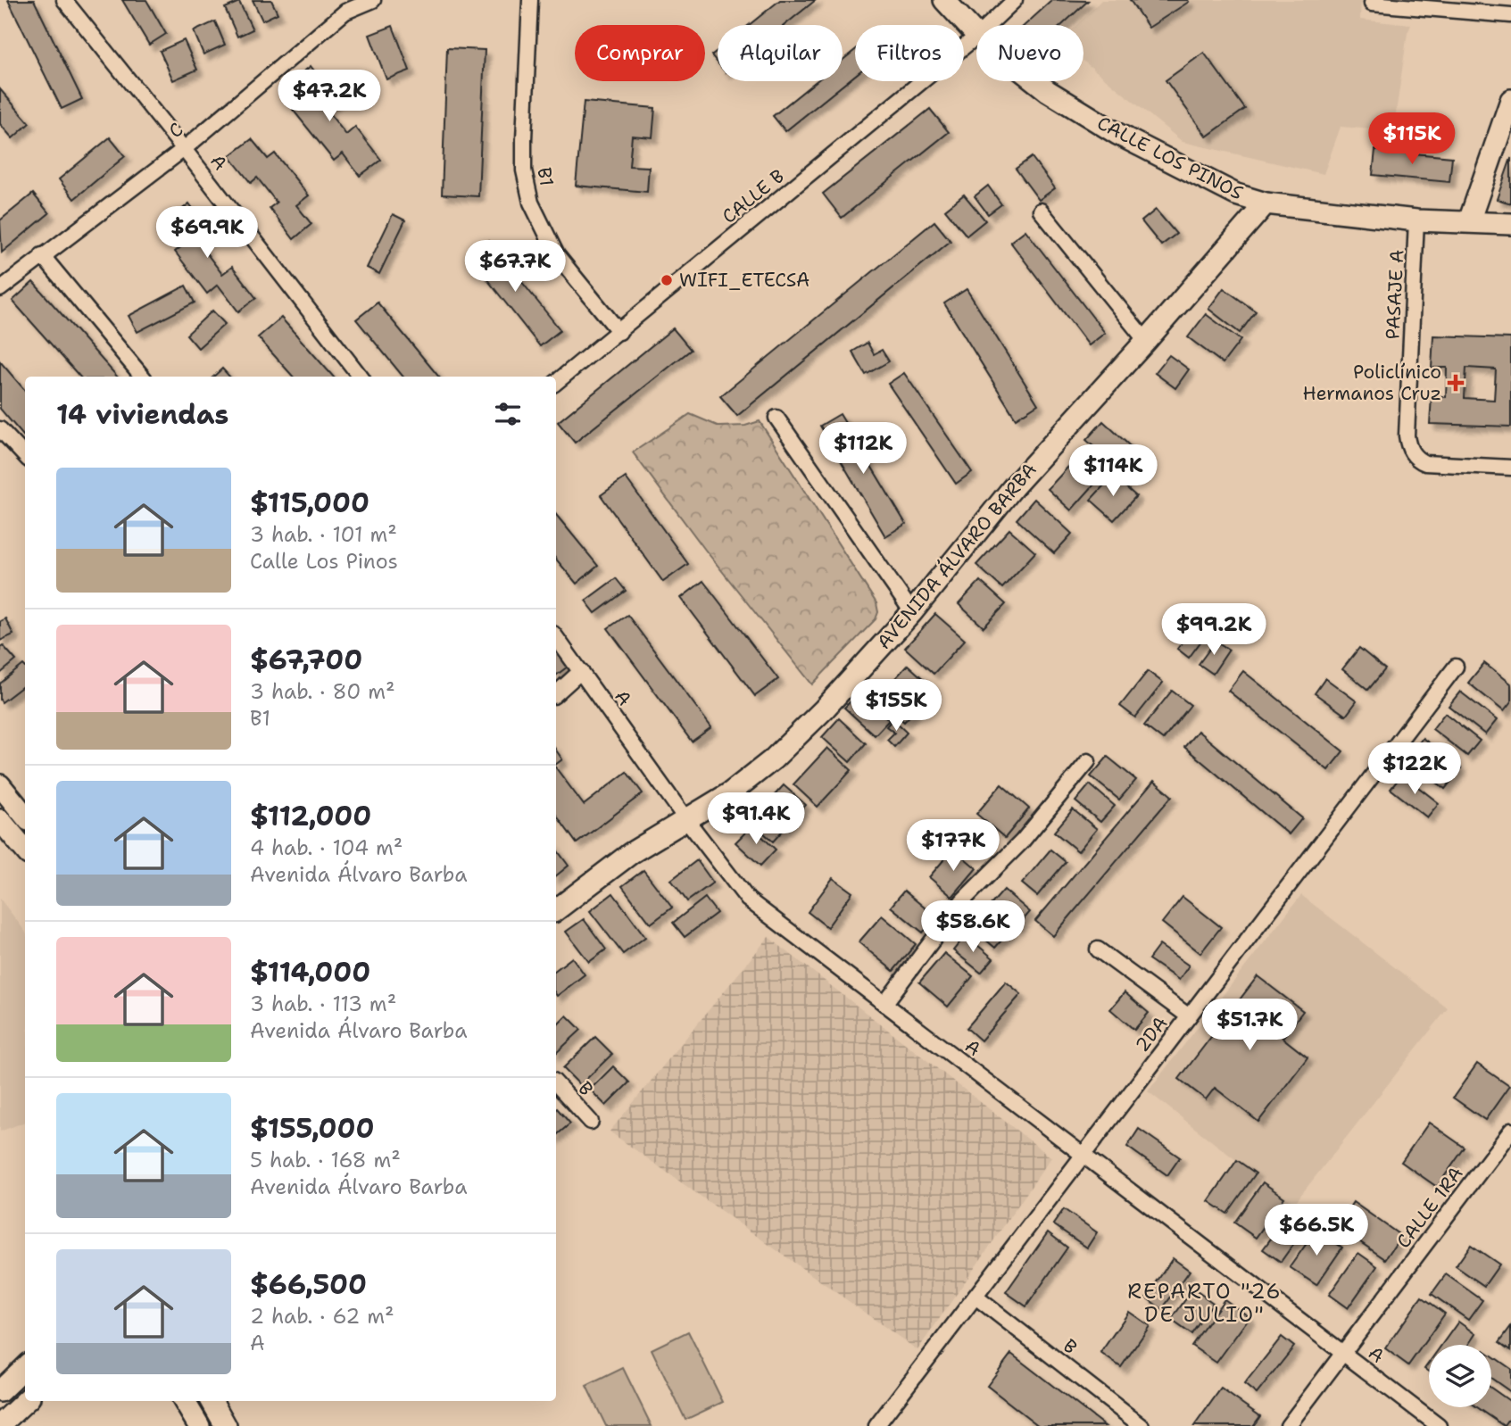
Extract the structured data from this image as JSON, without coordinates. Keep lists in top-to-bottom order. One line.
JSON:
{"streets":{"street":["C","CALLE LOS PINOS","A","B1","CALLE B","PASAJE A","AVENIDA ÁLVARO BARBA","2DA","B","CALLE 1RA"]},"crossings":[["C","A"],["CALLE LOS PINOS","PASAJE A"],["CALLE LOS PINOS","AVENIDA ÁLVARO BARBA"],["A","AVENIDA ÁLVARO BARBA"],["A","2DA"],["A","CALLE 1RA"],["B1","CALLE B"],["2DA","B"]],"districts":["REPARTO \"26 DE JULIO\""],"places":{"other":["WIFI_ETECSA"],"health":["Policlínico Hermanos Cruz"]},"page":{"chip":["Comprar","Alquilar","Filtros","Nuevo"],"price":["$47.2K","$115K","$69.9K","$67.7K","$112K","$114K","$99.2K","$155K","$122K","$91.4K","$177K","$58.6K","$51.7K","$66.5K"],"heading":"14 viviendas","list":[{"name":"$115,000","note":"3 hab. · 101 m² · Calle Los Pinos"},{"name":"$67,700","note":"3 hab. · 80 m² · B1"},{"name":"$112,000","note":"4 hab. · 104 m² · Avenida Álvaro Barba"},{"name":"$114,000","note":"3 hab. · 113 m² · Avenida Álvaro Barba"},{"name":"$155,000","note":"5 hab. · 168 m² · Avenida Álvaro Barba"},{"name":"$66,500","note":"2 hab. · 62 m² · A"}]}}
